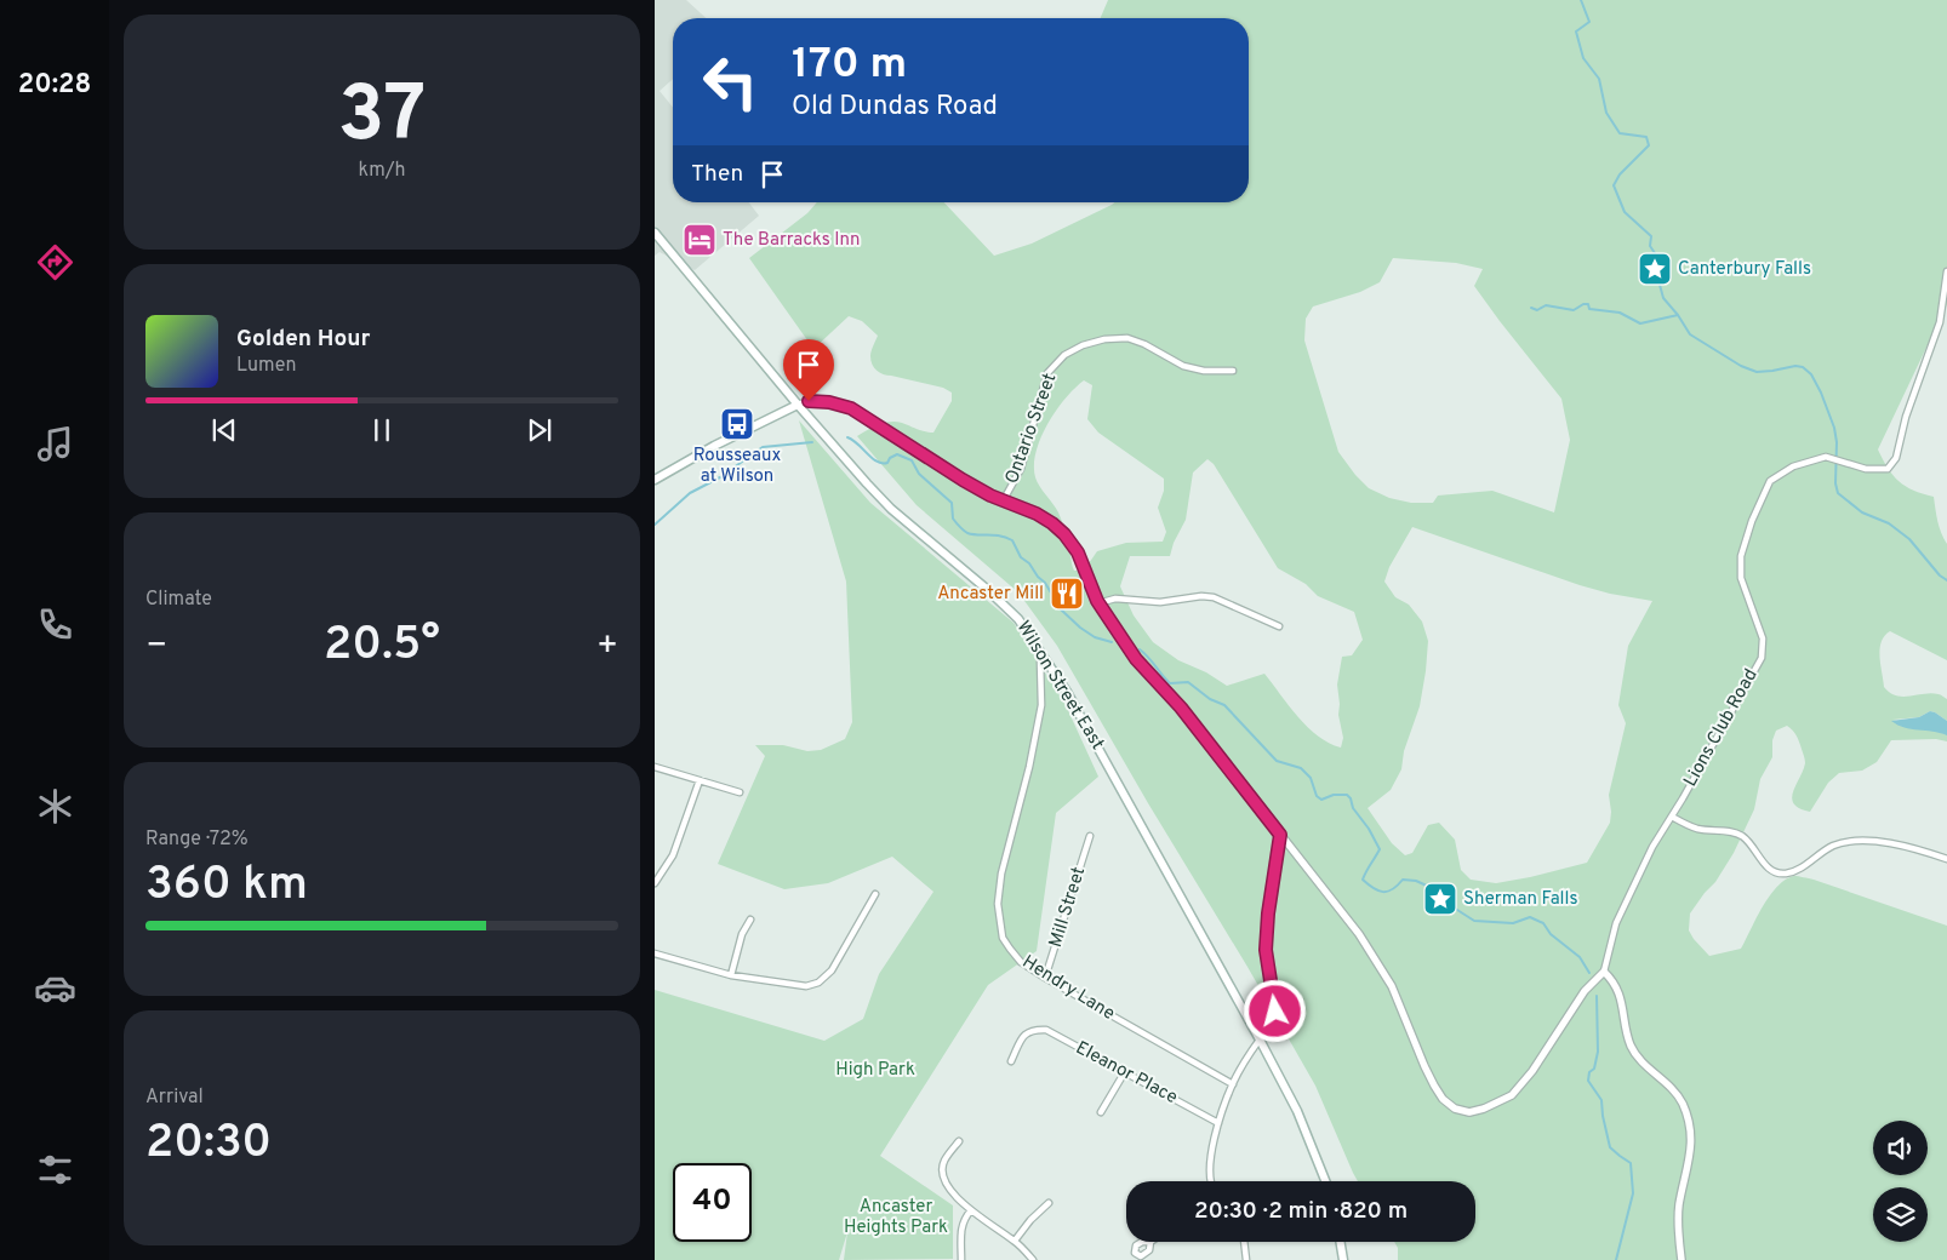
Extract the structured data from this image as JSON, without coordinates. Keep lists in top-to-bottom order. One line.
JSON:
{"streets":{"main road":["Wilson Street East"],"street":["Ontario Street","Lions Club Road","Mill Street","Hendry Lane","Eleanor Place"]},"crossings":[["Wilson Street East","Hendry Lane"],["Mill Street","Hendry Lane"]],"parks":["High Park","Ancaster Heights Park"],"places":{"hotel":["The Barracks Inn"],"place":["Canterbury Falls","Sherman Falls"],"bus stop":["Rousseaux at Wilson"],"restaurant":["Ancaster Mill"]},"page":{"tabs":"20:28","tile":[["37","km/h"],"Climate",["Range · 72%","360 km"],["Arrival","20:30"]],"turn":["170 m","Old Dundas Road"],"then":"Then","song":["Golden Hour","Lumen"],"heat":["−","20.5°","+"],"limit":"40","trip":"20:30 · 2 min · 820 m"}}
